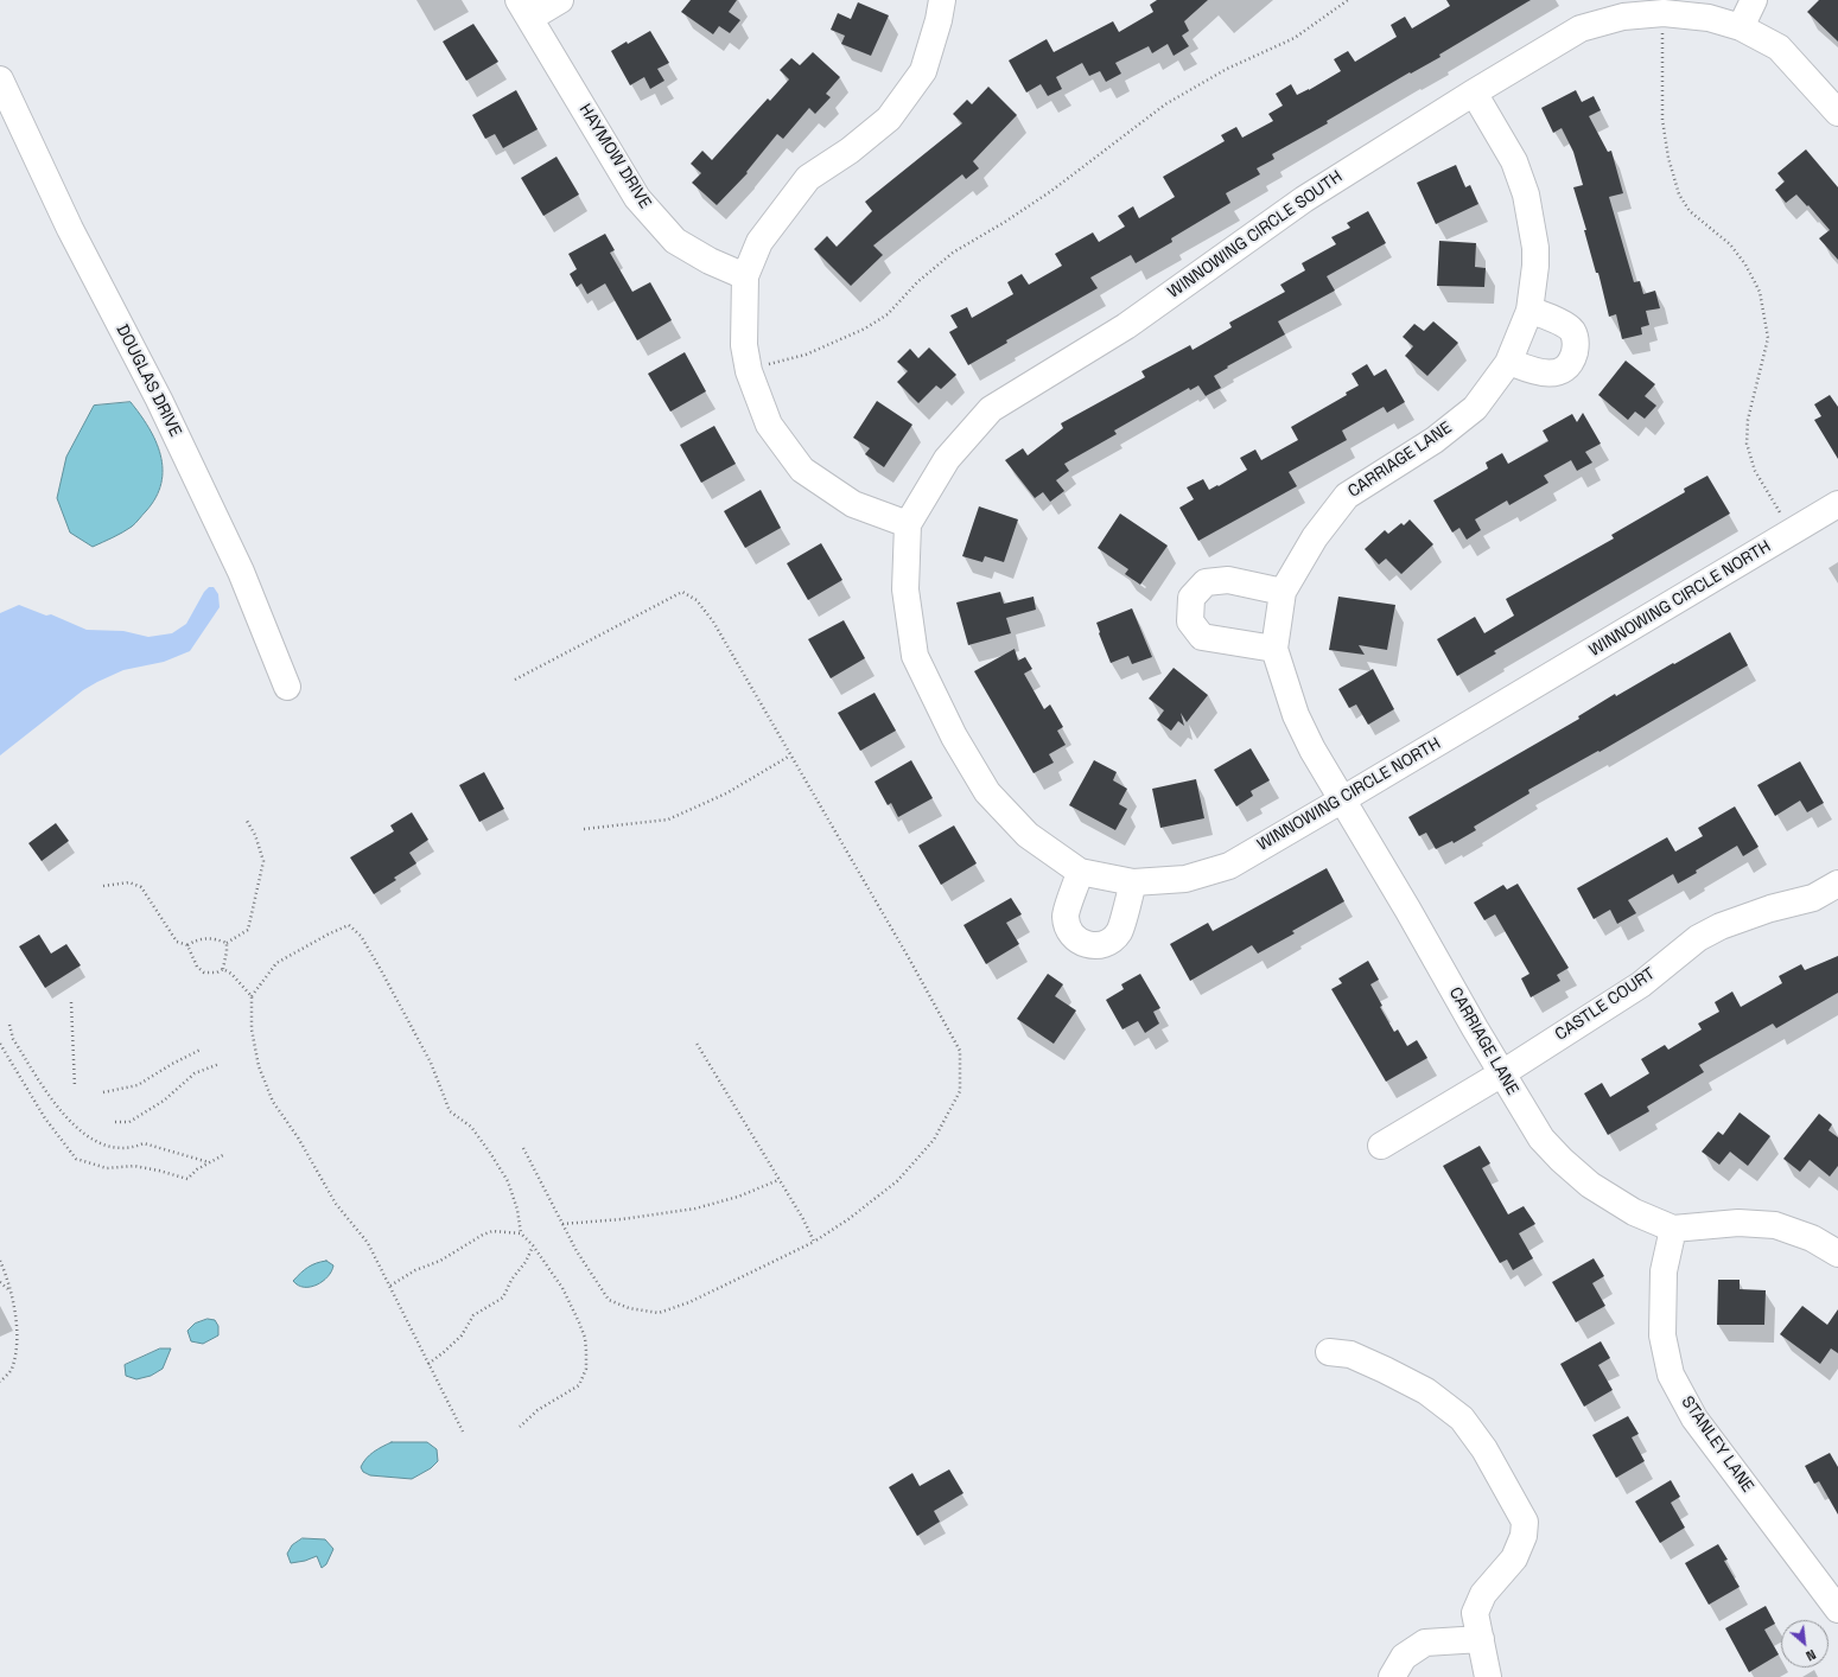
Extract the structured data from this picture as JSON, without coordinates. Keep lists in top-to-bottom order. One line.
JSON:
{"streets":{"street":["HAYMOW DRIVE","WINNOWING CIRCLE SOUTH","DOUGLAS DRIVE","CARRIAGE LANE","WINNOWING CIRCLE NORTH","CASTLE COURT","STANLEY LANE"]},"crossings":[["WINNOWING CIRCLE SOUTH","CARRIAGE LANE"],["WINNOWING CIRCLE SOUTH","WINNOWING CIRCLE NORTH"],["CARRIAGE LANE","WINNOWING CIRCLE NORTH"],["CARRIAGE LANE","CASTLE COURT"],["CARRIAGE LANE","STANLEY LANE"]],"north":"bottom right"}
